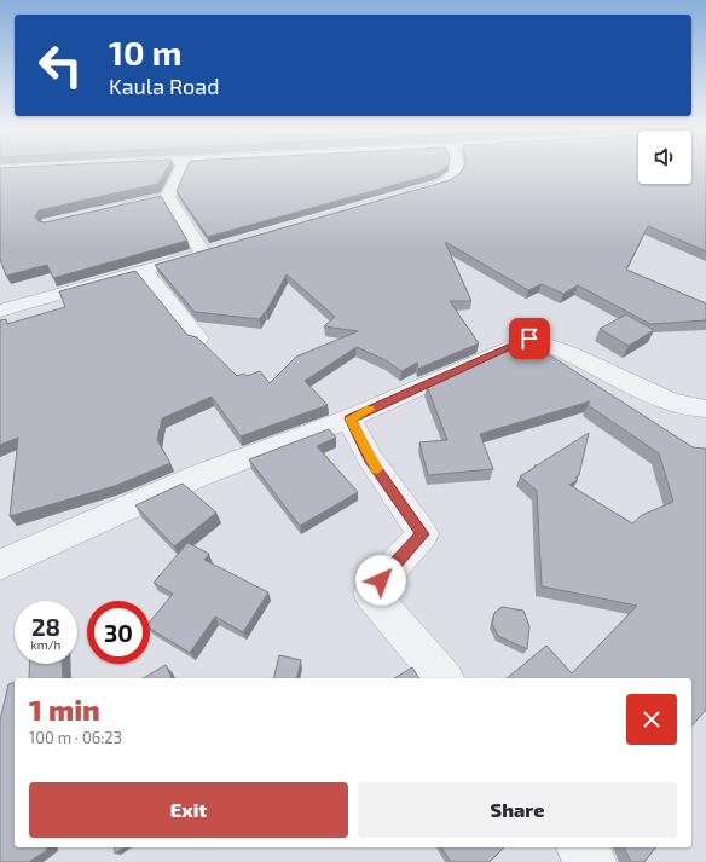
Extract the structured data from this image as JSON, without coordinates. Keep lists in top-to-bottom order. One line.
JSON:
{"page":{"turn":["10 m","Kaula Road"],"speed":"28 km/h","limit":"30","heading":["1 min","100 m · 06:23"],"buttons":["Exit","Share"]}}
